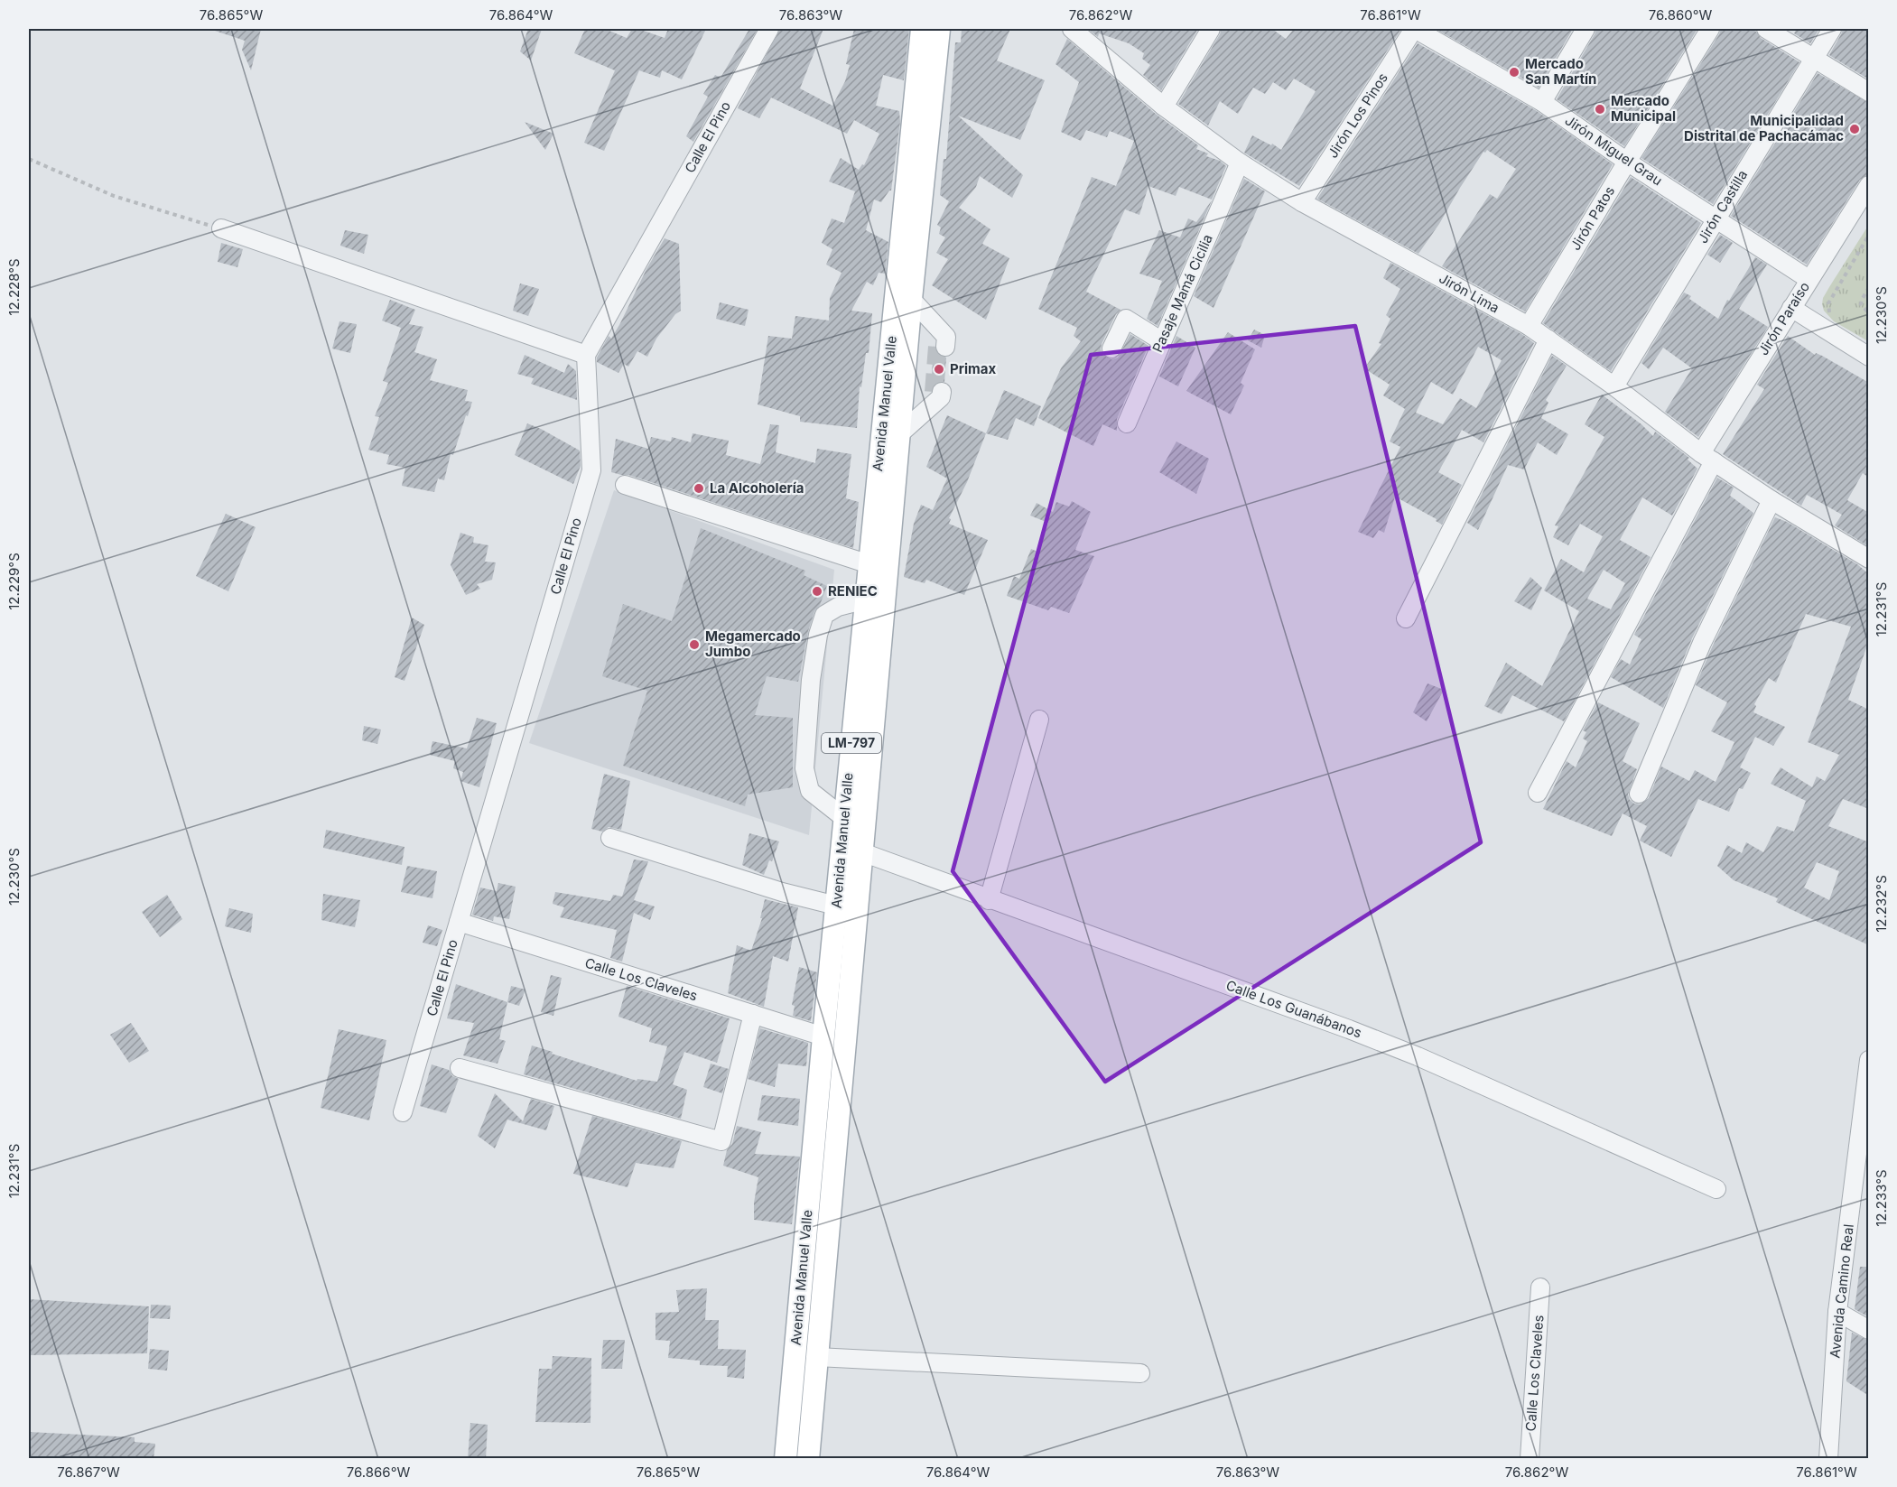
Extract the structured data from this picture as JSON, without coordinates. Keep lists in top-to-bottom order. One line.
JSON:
{"streets":{"main road":["Avenida Manuel Valle","LM-797"],"street":["Jirón Los Pinos","Calle El Pino","Jirón Miguel Grau","Jirón Castilla","Jirón Patos","Pasaje Mamá Cicilia","Jirón Lima","Jirón Paraíso","Calle Los Claveles","Calle Los Guanábanos","Avenida Camino Real"]},"crossings":[["Jirón Los Pinos","Jirón Miguel Grau"],["Jirón Los Pinos","Jirón Lima"],["Calle El Pino","Calle Los Claveles"],["Jirón Miguel Grau","Jirón Castilla"],["Jirón Miguel Grau","Jirón Patos"],["Jirón Miguel Grau","Jirón Paraíso"],["Jirón Castilla","Jirón Lima"],["Jirón Patos","Jirón Lima"],["Pasaje Mamá Cicilia","Jirón Lima"],["Jirón Lima","Jirón Paraíso"],["Avenida Manuel Valle","Calle Los Claveles"],["Avenida Manuel Valle","Calle Los Guanábanos"]],"places":["Mercado San Martín","Mercado Municipal","Municipalidad Distrital de Pachacámac","Primax","La Alcoholería","RENIEC","Megamercado Jumbo"],"coordinates":["76.865°W","76.864°W","76.863°W","76.862°W","76.861°W","76.860°W","12.228°S","12.230°S","12.229°S","12.231°S","12.232°S","12.233°S","76.867°W","76.866°W"]}
